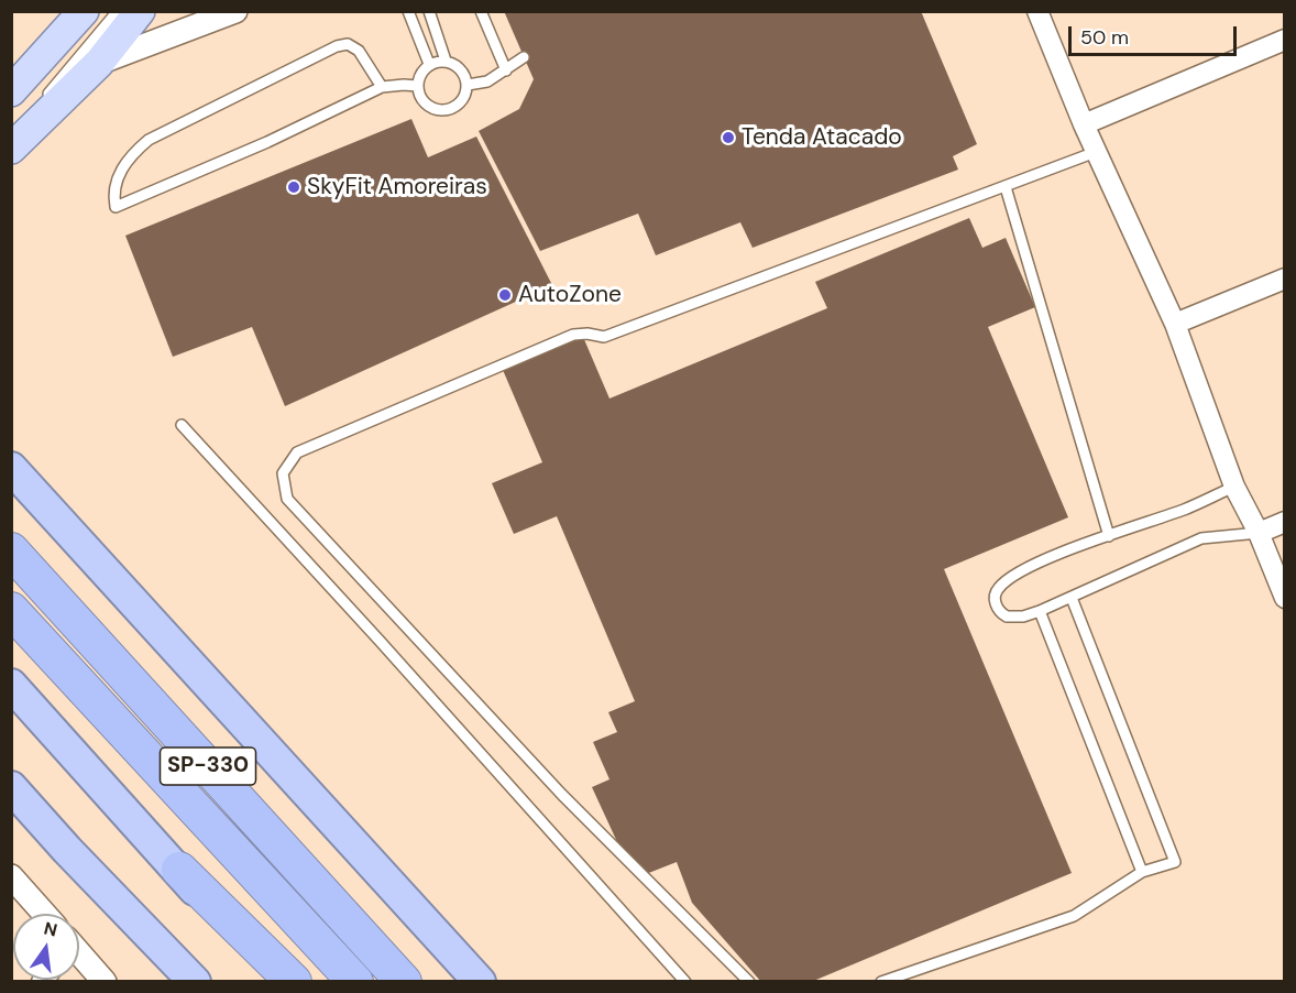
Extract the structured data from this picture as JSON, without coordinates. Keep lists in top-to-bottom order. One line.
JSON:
{"streets":{"highway":["SP-330"]},"places":["Tenda Atacado","SkyFit Amoreiras","AutoZone"],"scale_bar":"50 m","north":"top"}
